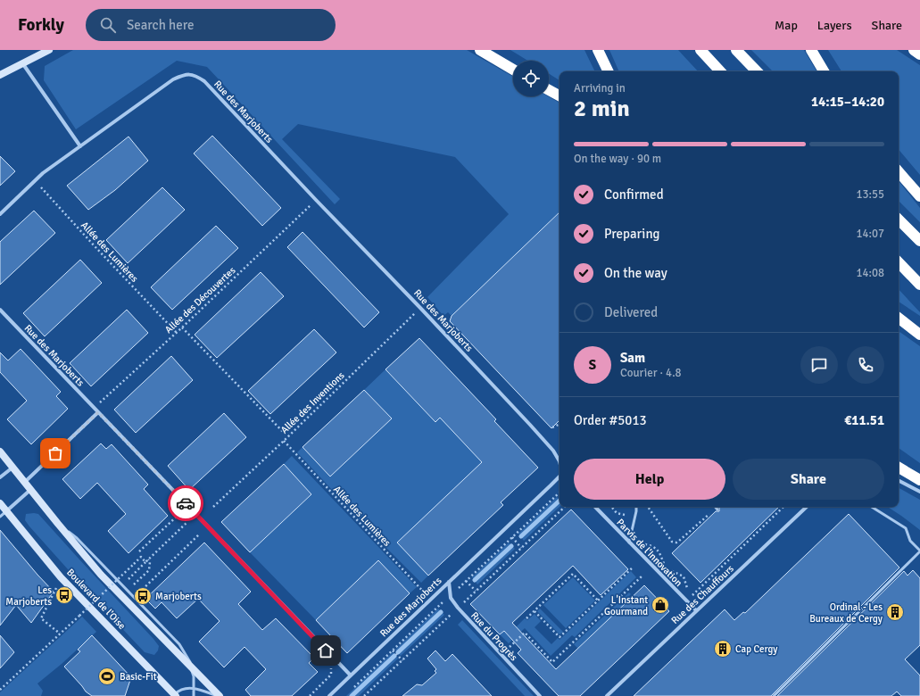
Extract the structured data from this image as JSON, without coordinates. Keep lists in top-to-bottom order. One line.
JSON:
{"streets":{"main road":["Boulevard de l'Oise"],"street":["Rue des Marjoberts","Parvis de l'Innovation","Rue des Chauffours","Rue du Progrès"],"path":["Allée des Lumières","Allée des Découvertes","Allée des Inventions"]},"crossings":[["Rue des Marjoberts","Allée des Lumières"],["Rue des Marjoberts","Allée des Découvertes"],["Rue des Marjoberts","Allée des Inventions"],["Rue des Marjoberts","Rue du Progrès"],["Allée des Lumières","Allée des Découvertes"],["Allée des Lumières","Allée des Inventions"],["Parvis de l'Innovation","Rue des Chauffours"]],"places":{"bus stop":["Les Marjoberts","Marjoberts"],"shop":["L'Instant Gourmand"],"building":["Ordinal - Les Bureaux de Cergy","Cap Cergy"],"sports":["Basic-Fit"]},"page":{"header":"Forkly","search":"Search here","nav":["Map","Layers","Share"],"heading":["2 min","Arriving in","14:15–14:20"],"panel":["Sam","Courier · 4.8","Order #5013","€11.51"],"bar":"On the way · 90 m","list":[["Confirmed","13:55"],["Preparing","14:07"],["On the way","14:08"],"Delivered"],"round":"S","buttons":["Help","Share"]}}
